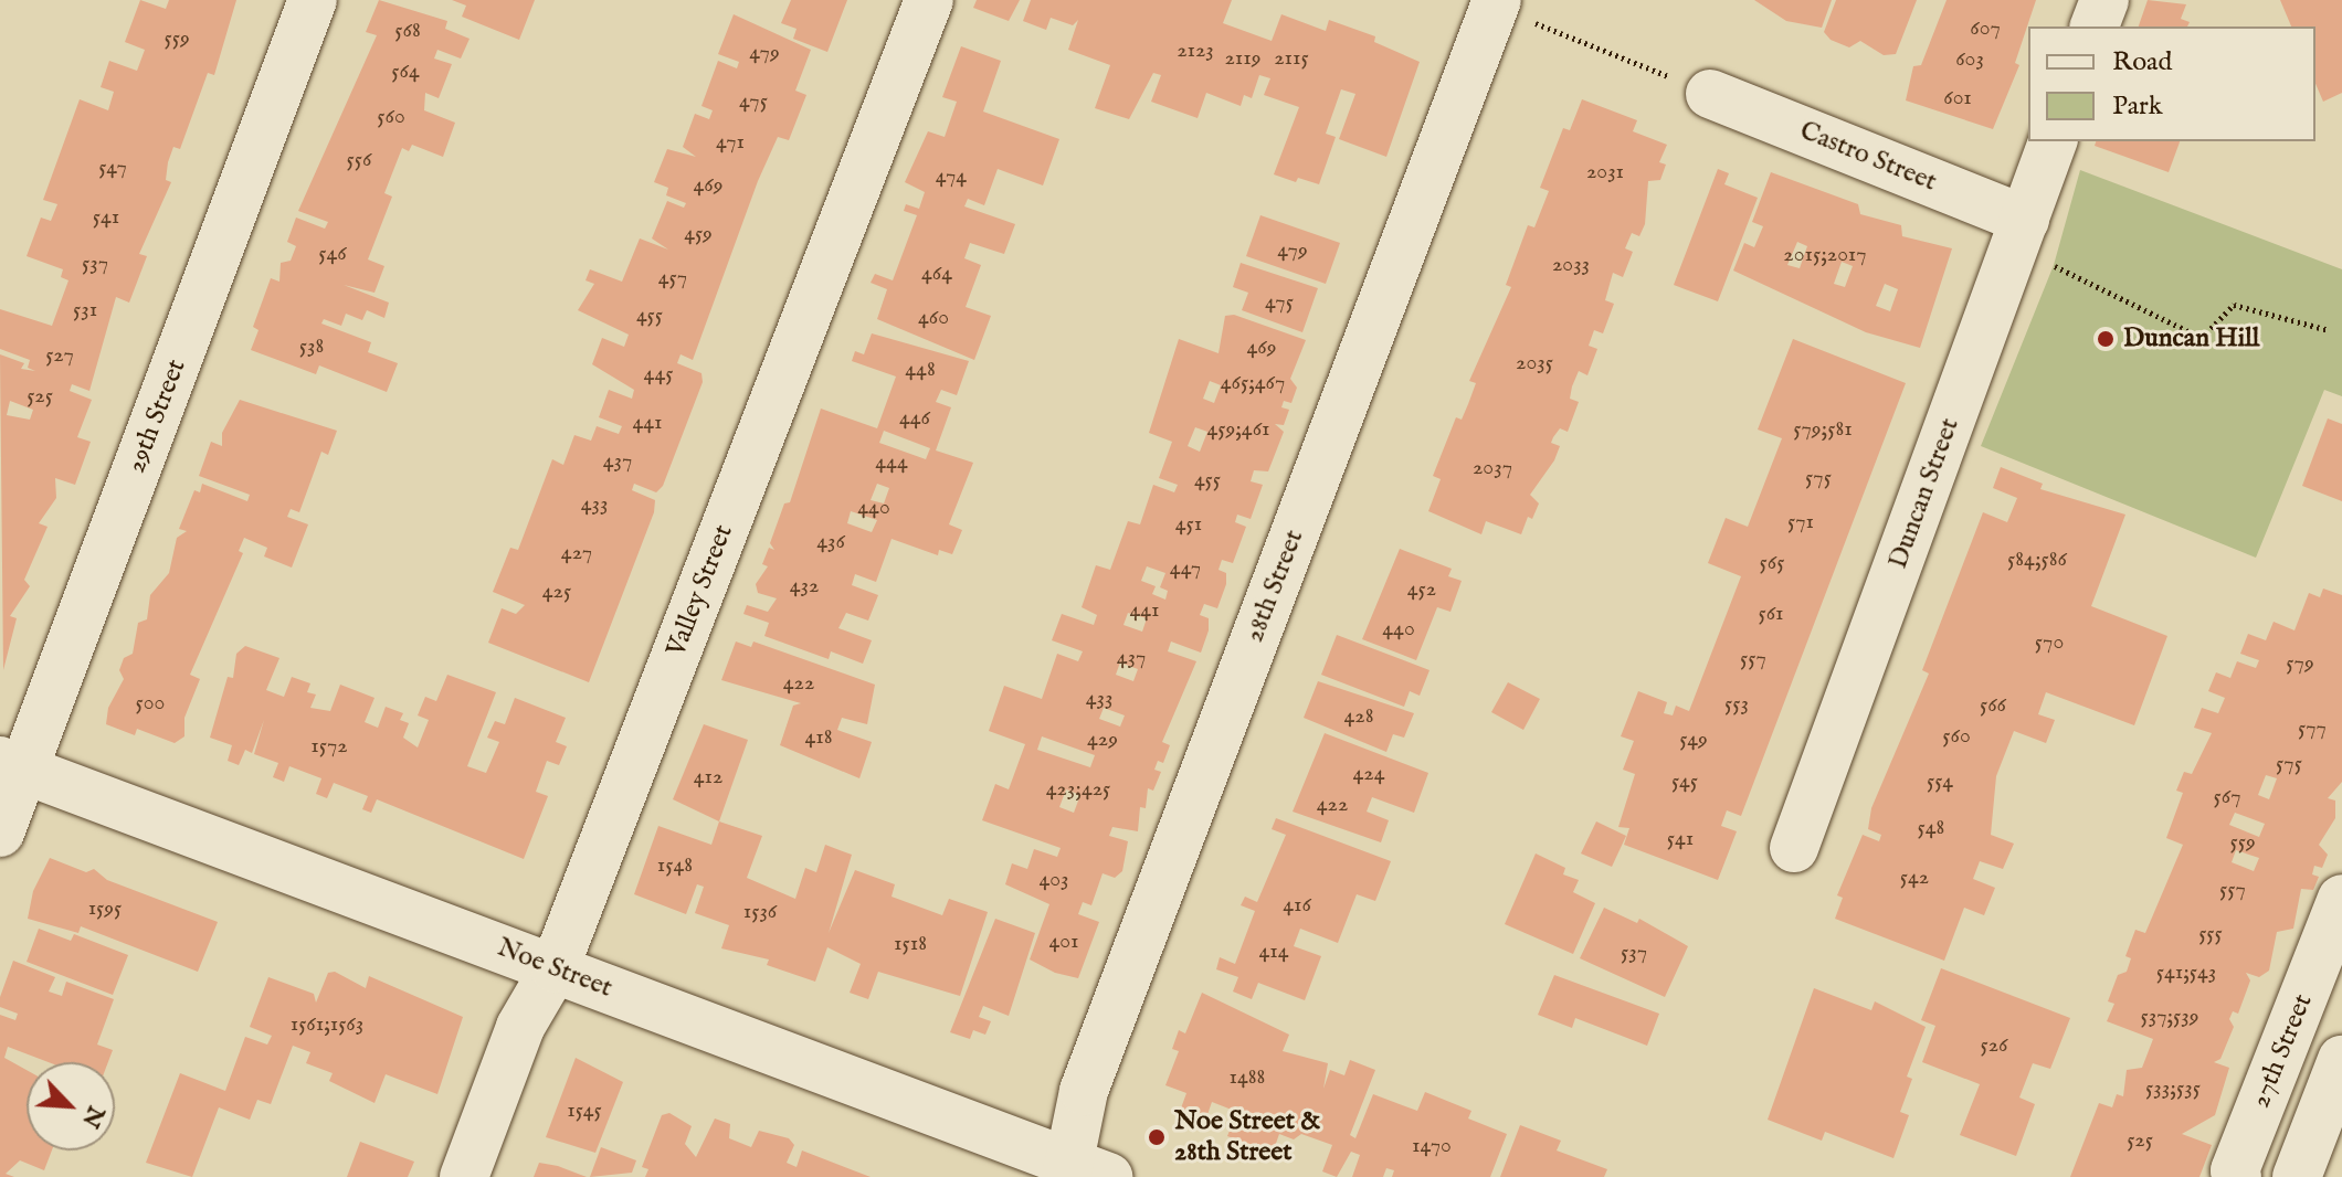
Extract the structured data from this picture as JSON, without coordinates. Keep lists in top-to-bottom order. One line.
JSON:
{"streets":{"street":["Castro Street","29th Street","Duncan Street","28th Street","Valley Street","Noe Street","27th Street"]},"crossings":[["Castro Street","Duncan Street"],["29th Street","Noe Street"],["28th Street","Noe Street"],["Valley Street","Noe Street"]],"places":["Duncan Hill","Noe Street & 28th Street"],"house_numbers":["607","568","559","2123","479","2119","2115","603","564","601","475","560","471","556","547","2031","474","469","541","459","479","546","2015;2017","537","2033","464","457","475","531","455","460","538","469","527","2035","448","445","465;467","525","446","441","459;461","579;581","437","444","2037","575","455","433","440","571","451","436","427","584;586","565","447","432","452","425","441","561","440","570","437","557","579","422","433","500","553","566","428","577","560","418","429","549","1572","575","424","412","545","554","423;425","567","422","548","541","559","1548","542","403","557","416","1595","1536","555","401","1518","414","537","541;543","537;539","1561;1563","526","1488","533;535","1545","525","1470"],"legend":["Road","Park"],"north":"bottom right"}
